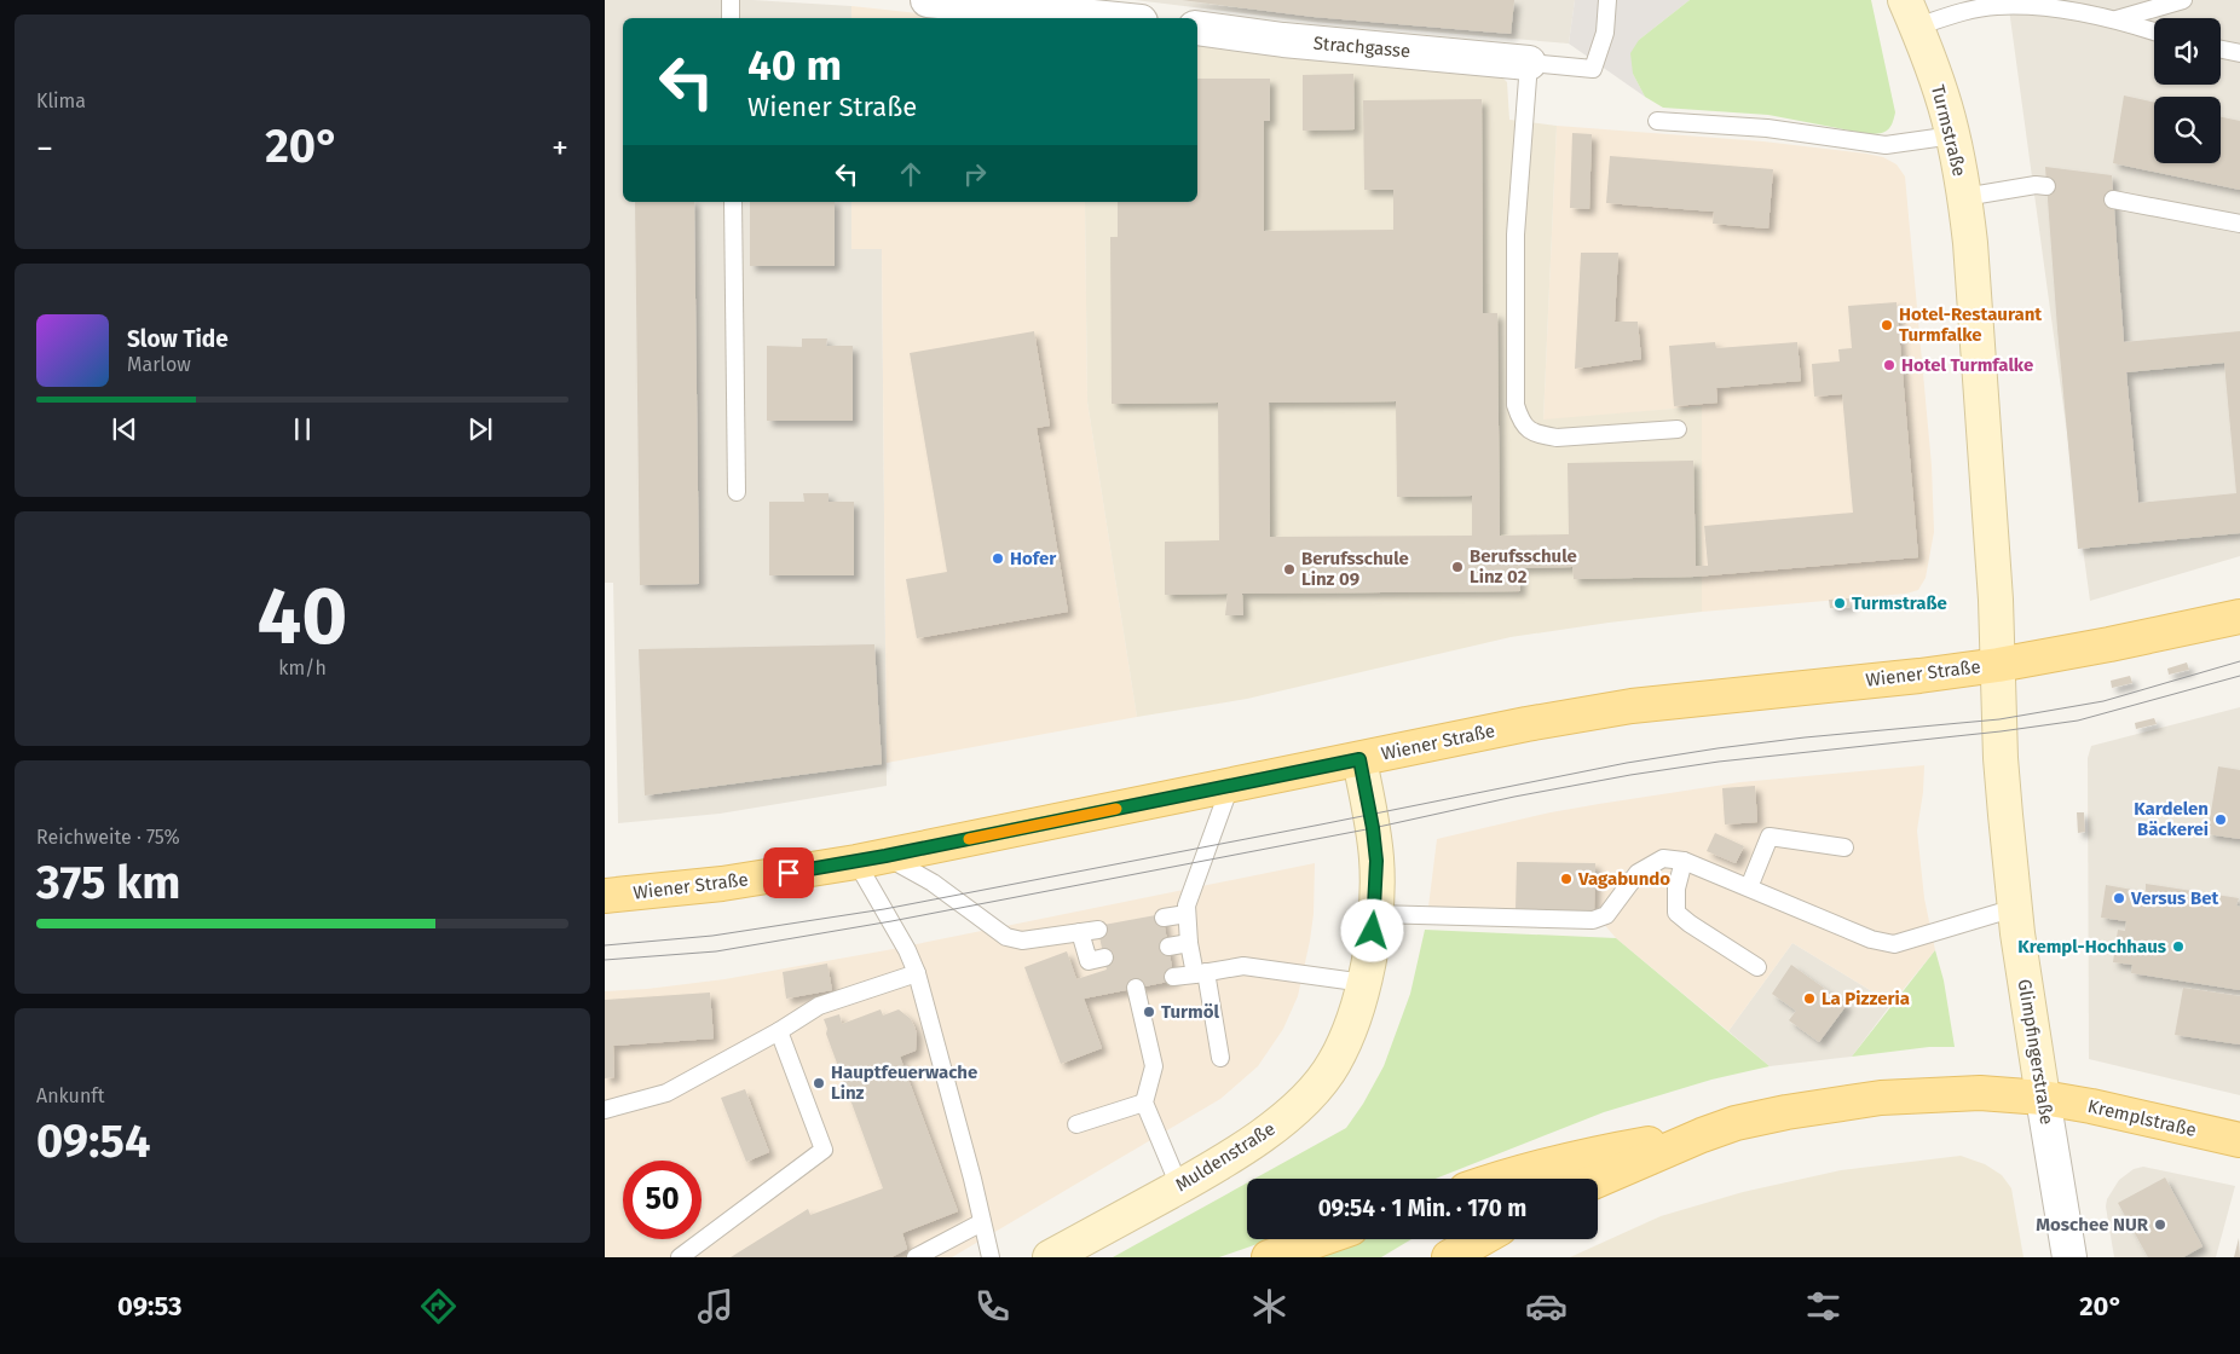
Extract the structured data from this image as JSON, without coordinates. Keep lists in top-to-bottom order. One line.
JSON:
{"streets":{"main road":["Turmstraße","Wiener Straße","Glimpfingerstraße","Kremplstraße","Muldenstraße"],"street":["Strachgasse"]},"crossings":[["Turmstraße","Wiener Straße"],["Turmstraße","Glimpfingerstraße"],["Wiener Straße","Glimpfingerstraße"],["Wiener Straße","Muldenstraße"],["Glimpfingerstraße","Kremplstraße"]],"places":["Hotel-Restaurant Turmfalke","Hotel Turmfalke","Hofer","Berufsschule Linz 02","Berufsschule Linz 09","Turmstraße","Kardelen Bäckerei","Vagabundo","Versus Bet","Krempl-Hochhaus","La Pizzeria","Turmöl","Hauptfeuerwache Linz","Moschee NUR"],"page":{"tile":["Klima",["40","km/h"],["Reichweite · 75%","375 km"],["Ankunft","09:54"]],"turn":["40 m","Wiener Straße"],"heat":["−","20°","+"],"song":["Slow Tide","Marlow"],"limit":"50","trip":"09:54 · 1 Min. · 170 m","tabs":["09:53","20°"]}}
